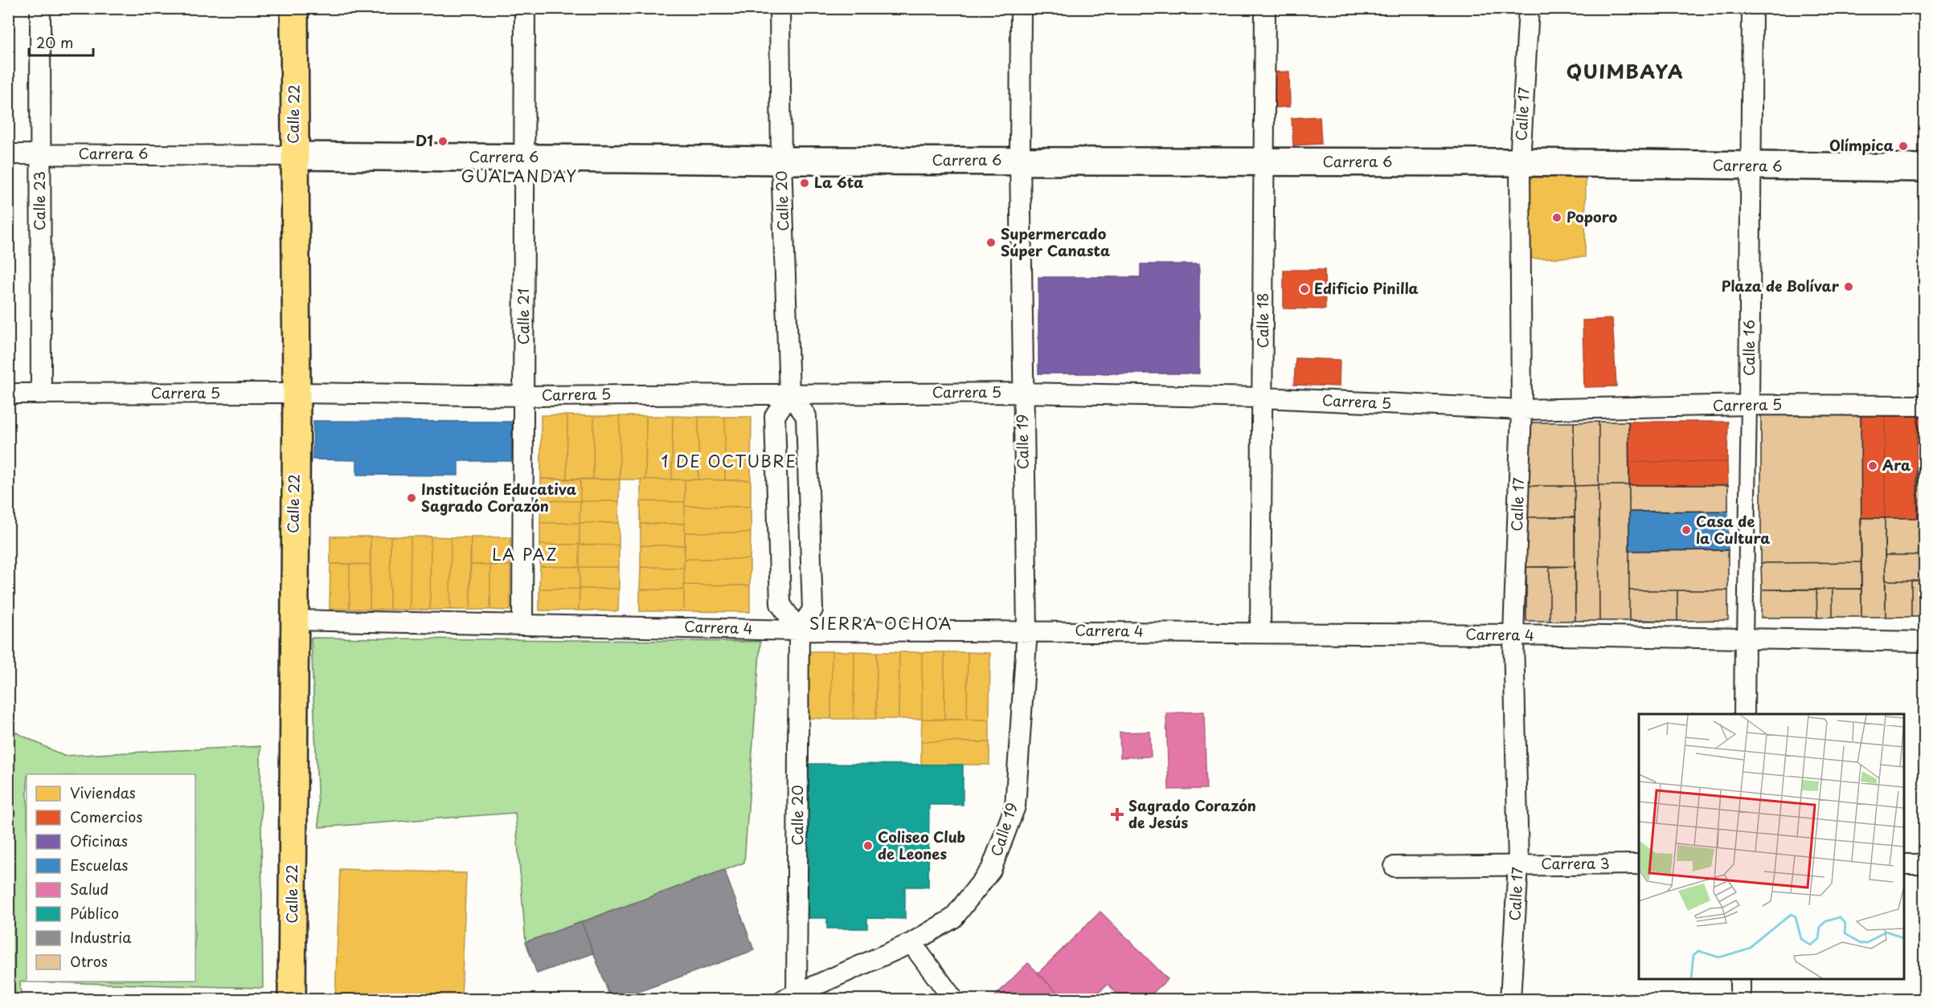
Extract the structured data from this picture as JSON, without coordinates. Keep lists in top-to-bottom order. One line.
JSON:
{"streets":{"main road":["Calle 22","Carrera 6"],"street":["Calle 17","Calle 23","Calle 20","Calle 21","Calle 18","Calle 16","Carrera 5","Calle 19","Carrera 4","Carrera 3"]},"crossings":[["Calle 22","Carrera 6"],["Calle 22","Carrera 5"],["Calle 22","Carrera 4"],["Calle 17","Carrera 6"],["Calle 17","Carrera 5"],["Calle 17","Carrera 4"],["Calle 17","Carrera 3"],["Carrera 6","Calle 23"],["Carrera 6","Calle 20"],["Carrera 6","Calle 21"],["Carrera 6","Calle 18"],["Carrera 6","Calle 16"],["Carrera 6","Calle 19"],["Calle 23","Carrera 5"],["Calle 20","Carrera 5"],["Calle 20","Calle 19"],["Calle 20","Carrera 4"],["Calle 21","Carrera 5"],["Calle 21","Carrera 4"],["Calle 18","Carrera 5"],["Calle 18","Carrera 4"],["Calle 16","Carrera 5"],["Calle 16","Carrera 4"],["Carrera 5","Calle 19"],["Calle 19","Carrera 4"]],"districts":["QUIMBAYA","GUALANDAY","1 DE OCTUBRE","LA PAZ","SIERRA OCHOA"],"places":{"other":["D1","Olímpica","La 6ta","Poporo","Supermercado Súper Canasta","Plaza de Bolívar","Edificio Pinilla","Ara","Institución Educativa Sagrado Corazón","Casa de la Cultura","Coliseo Club de Leones"],"health":["Sagrado Corazón de Jesús"]},"legend":["Viviendas","Comercios","Oficinas","Escuelas","Salud","Público","Industria","Otros"],"scale_bar":"20 m"}
